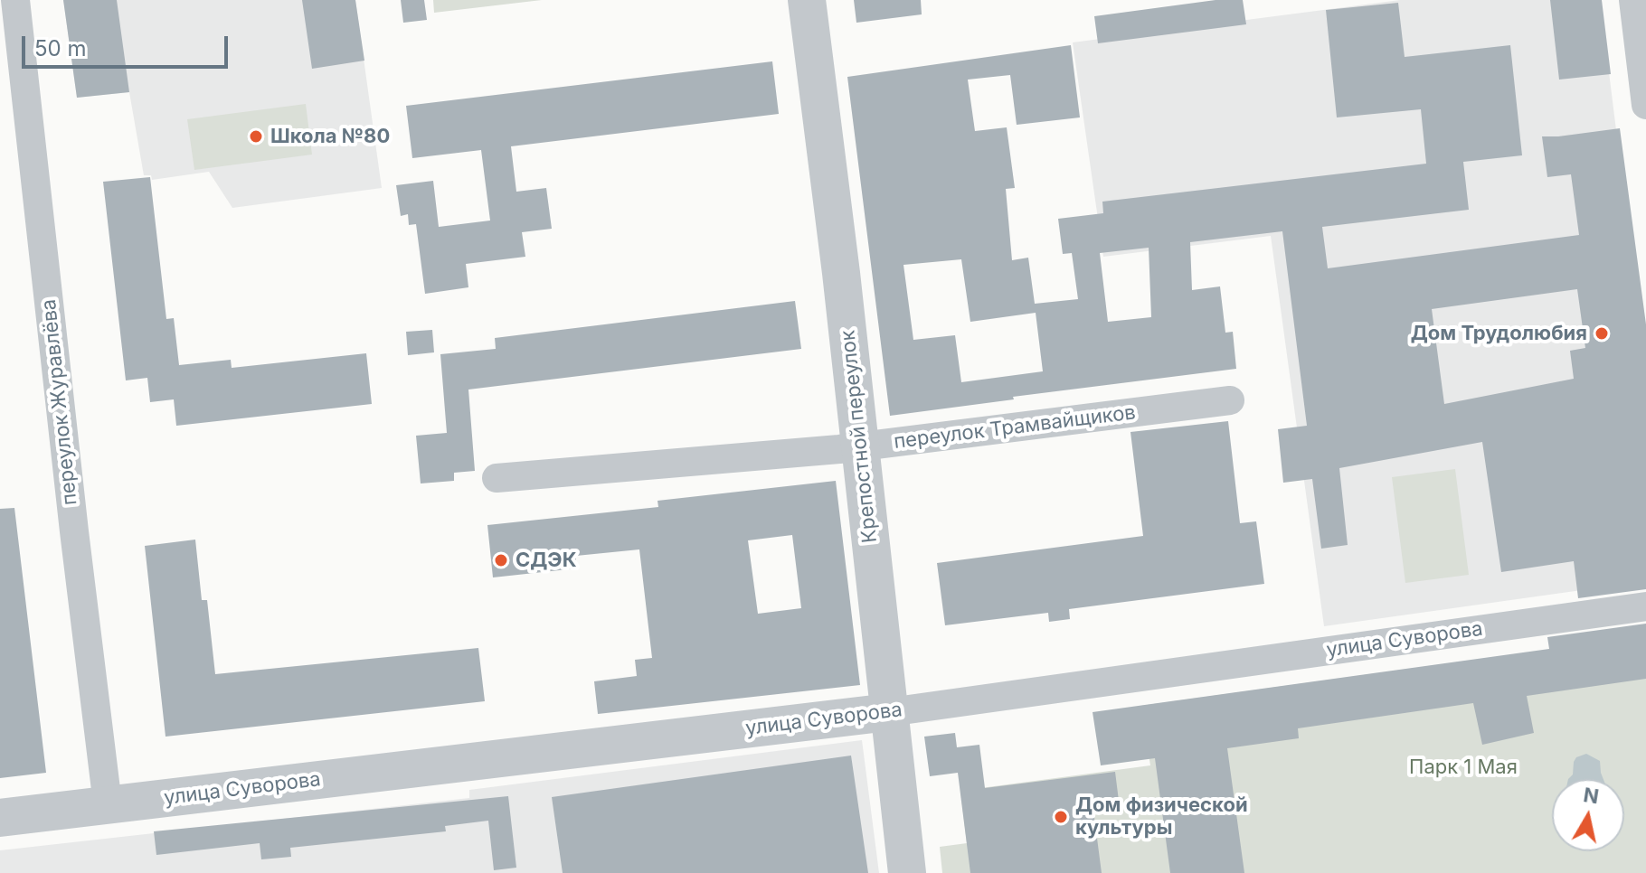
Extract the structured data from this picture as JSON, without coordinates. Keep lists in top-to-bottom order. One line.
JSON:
{"streets":{"street":["переулок Журавлёва","переулок Трамвайщиков","Крепостной переулок","улица Суворова"]},"crossings":[["переулок Журавлёва","улица Суворова"],["переулок Трамвайщиков","Крепостной переулок"],["Крепостной переулок","улица Суворова"]],"parks":["Парк 1 Мая"],"places":["Школа №80","Дом Трудолюбия","СДЭК","Дом физической культуры"],"scale_bar":"50 m","north":"top"}
